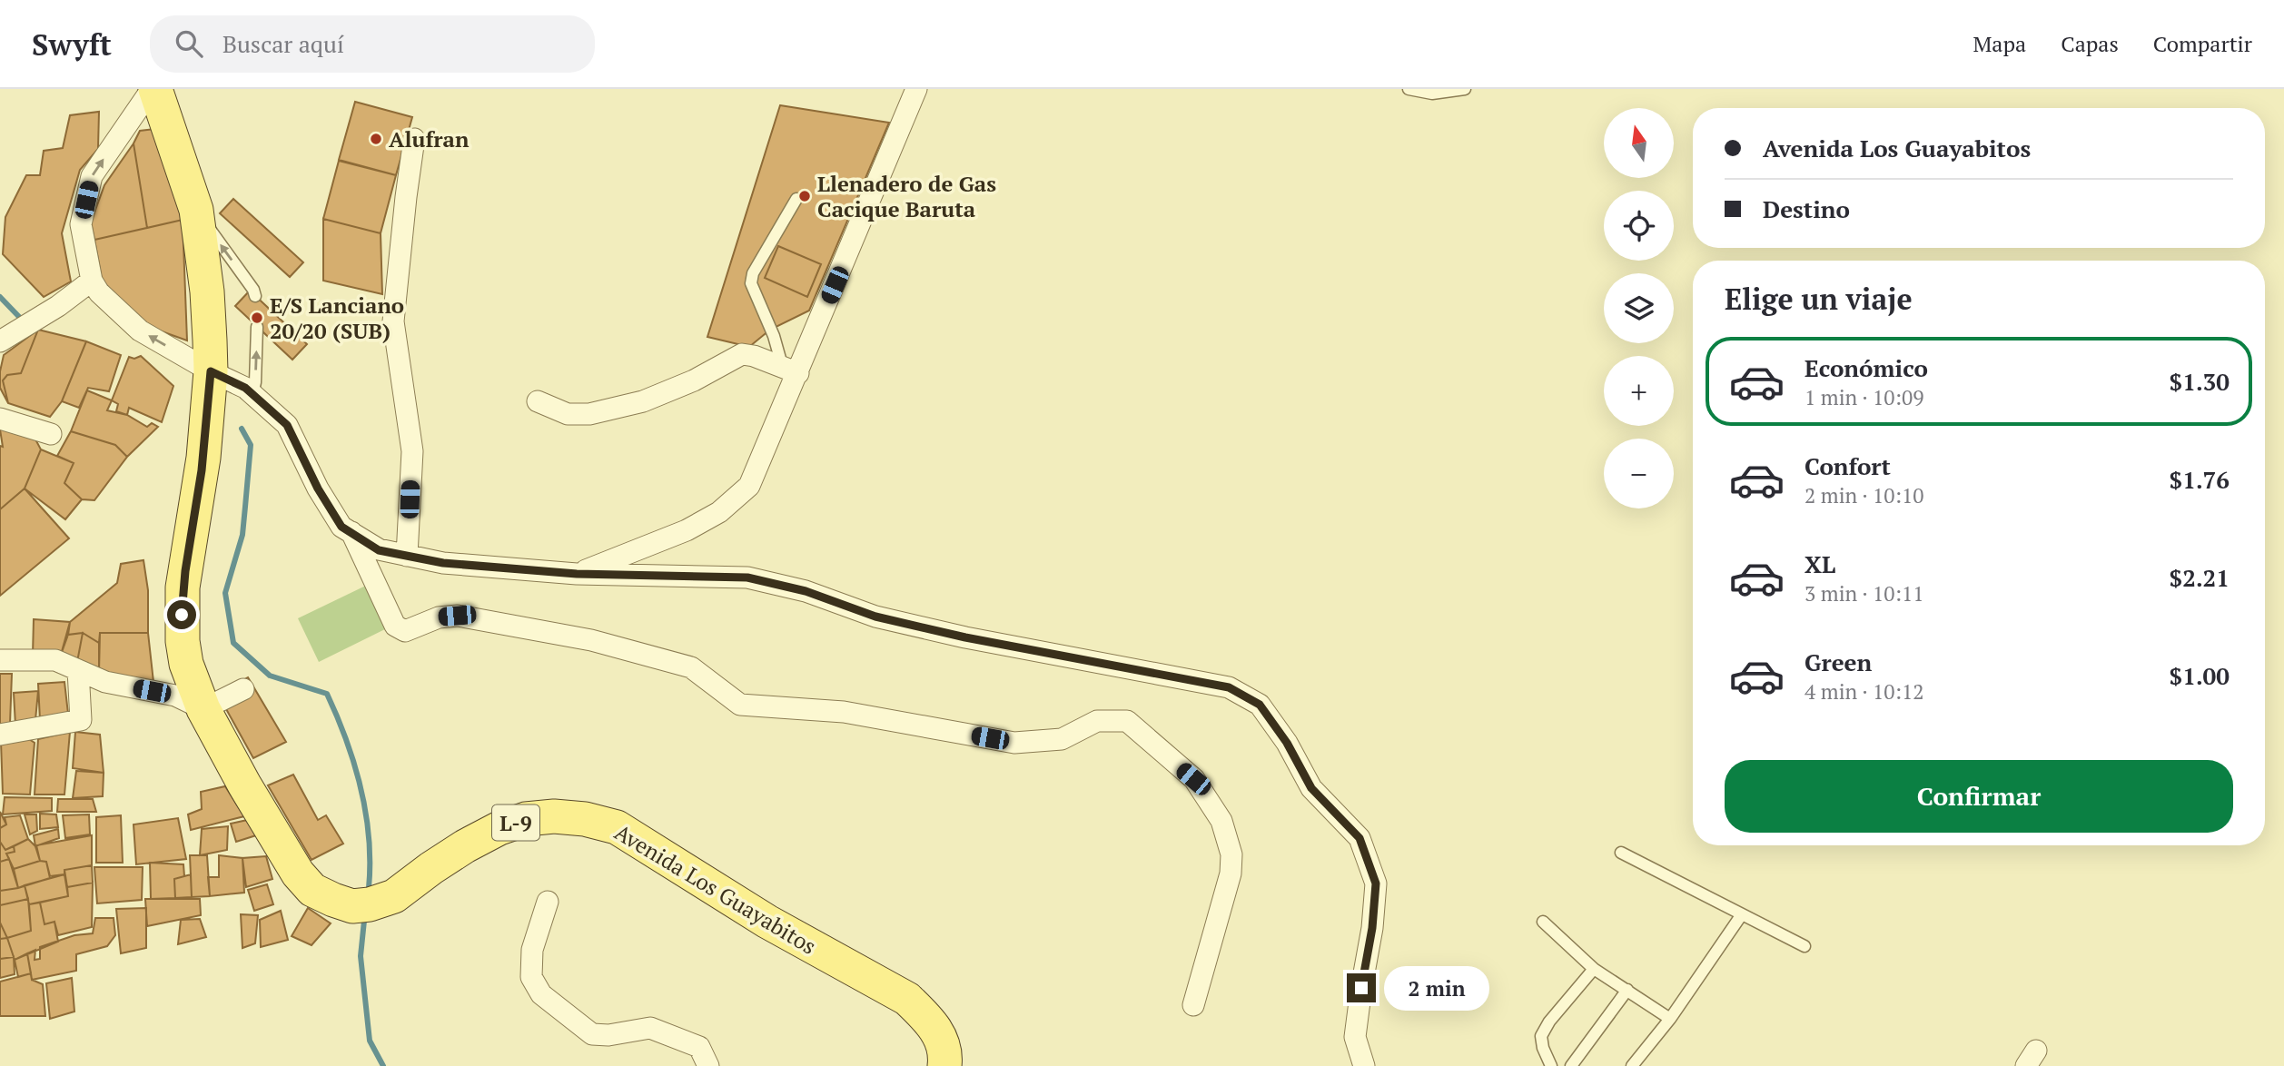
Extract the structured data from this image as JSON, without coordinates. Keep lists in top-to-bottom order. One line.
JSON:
{"streets":{"main road":["L-9","Avenida Los Guayabitos"]},"places":["Alufran","Llenadero de Gas Cacique Baruta","E/S Lanciano 20/20 (SUB)"],"north":"top","page":{"header":"Swyft","search":"Buscar aquí","nav":["Mapa","Capas","Compartir"],"map_buttons":["+","−"],"banner":["Avenida Los Guayabitos","Destino"],"heading":"Elige un viaje","list":[{"name":"Económico","note":"1 min · 10:09","value":"$1.30"},{"name":"Confort","note":"2 min · 10:10","value":"$1.76"},{"name":"XL","note":"3 min · 10:11","value":"$2.21"},{"name":"Green","note":"4 min · 10:12","value":"$1.00"}],"buttons":"Confirmar","bubble":"2 min"}}
